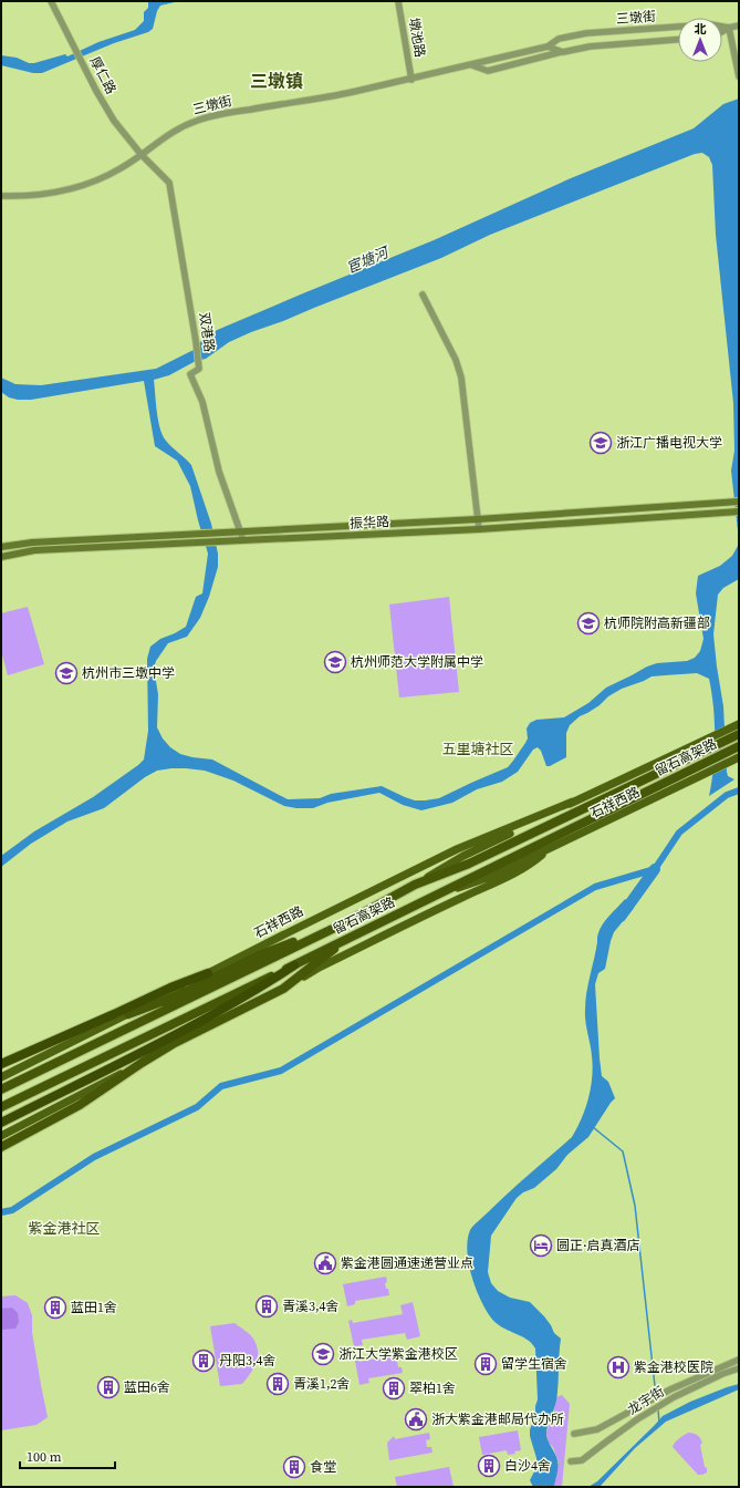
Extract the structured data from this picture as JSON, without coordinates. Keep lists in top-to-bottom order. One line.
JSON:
{"streets":{"highway":["留石高架路","石祥西路"],"main road":["振华路"],"street":["三墩街","墩池路","厚仁路","双港路","龙宇街"]},"crossings":[["三墩街","墩池路"],["三墩街","厚仁路"],["三墩街","双港路"],["厚仁路","双港路"],["双港路","振华路"],["留石高架路","石祥西路"]],"districts":["三墩镇","五里塘社区","紫金港社区"],"water":["宦塘河"],"places":{"school or university":["浙江广播电视大学","杭师院附高新疆部","杭州师范大学附属中学","杭州市三墩中学","浙江大学紫金港校区"],"hotel":["圆正·启真酒店"],"public building":["紫金港圆通速递营业点","浙大紫金港邮局代办所"],"building":["青溪3,4舍","蓝田1舍","丹阳3,4舍","留学生宿舍","青溪1,2舍","蓝田6舍","翠柏1舍","白沙4舍","食堂"],"hospital":["紫金港校医院"]},"scale_bar":"100 m","north":"top"}
